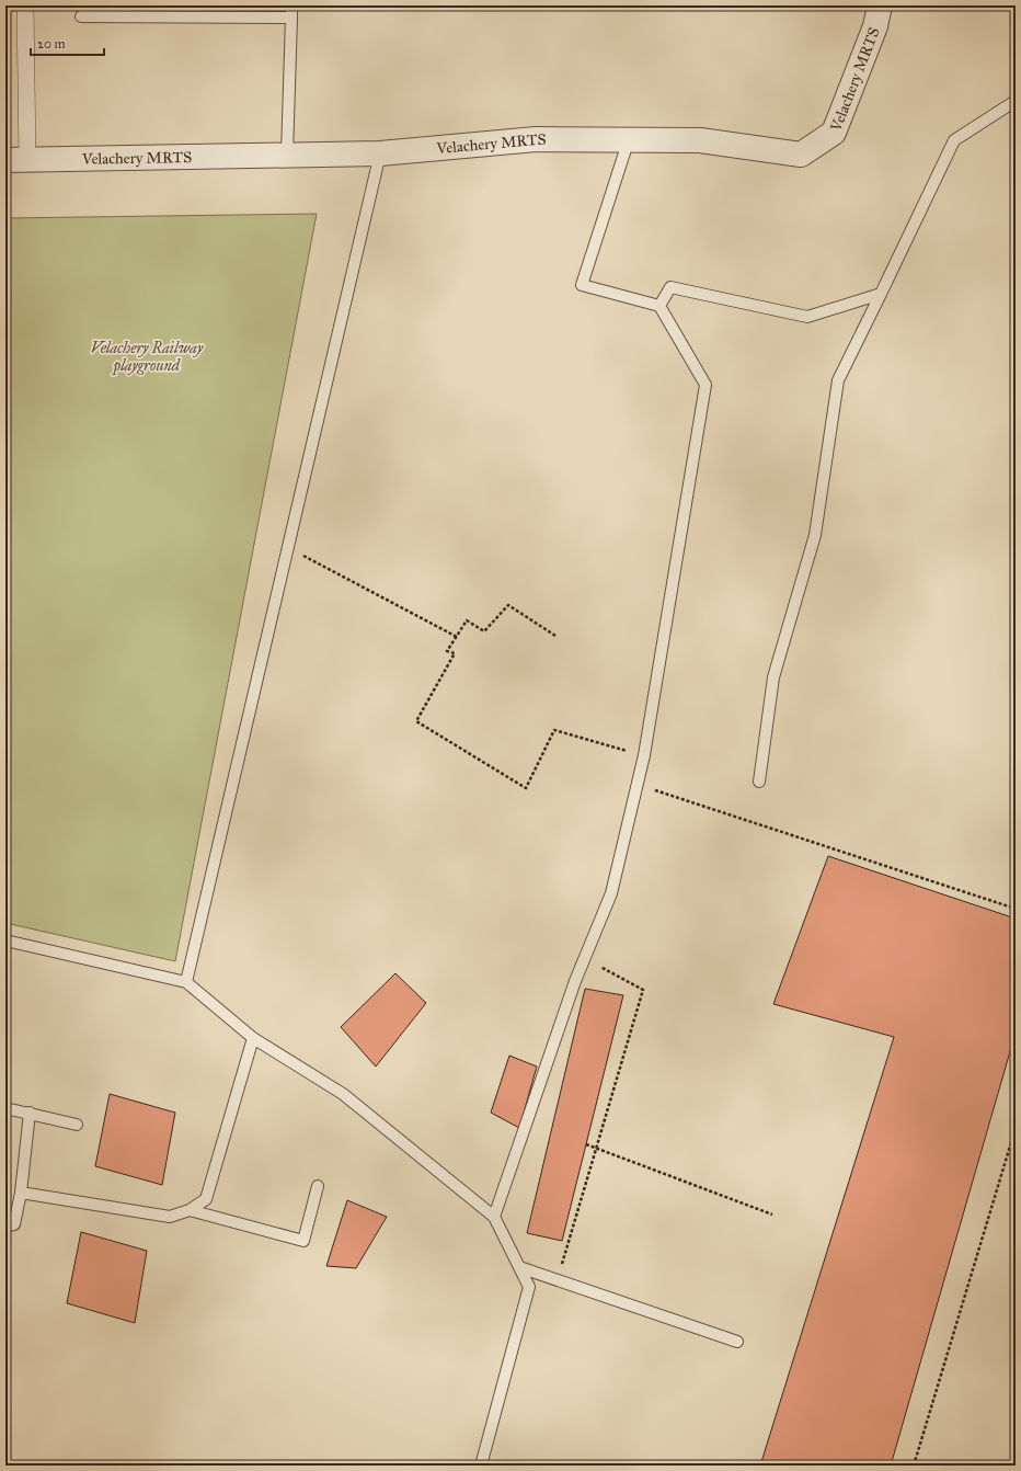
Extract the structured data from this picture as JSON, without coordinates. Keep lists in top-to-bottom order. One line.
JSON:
{"streets":{"street":["Velachery MRTS"]},"parks":["Velachery Railway playground"],"scale_bar":"20 m"}
